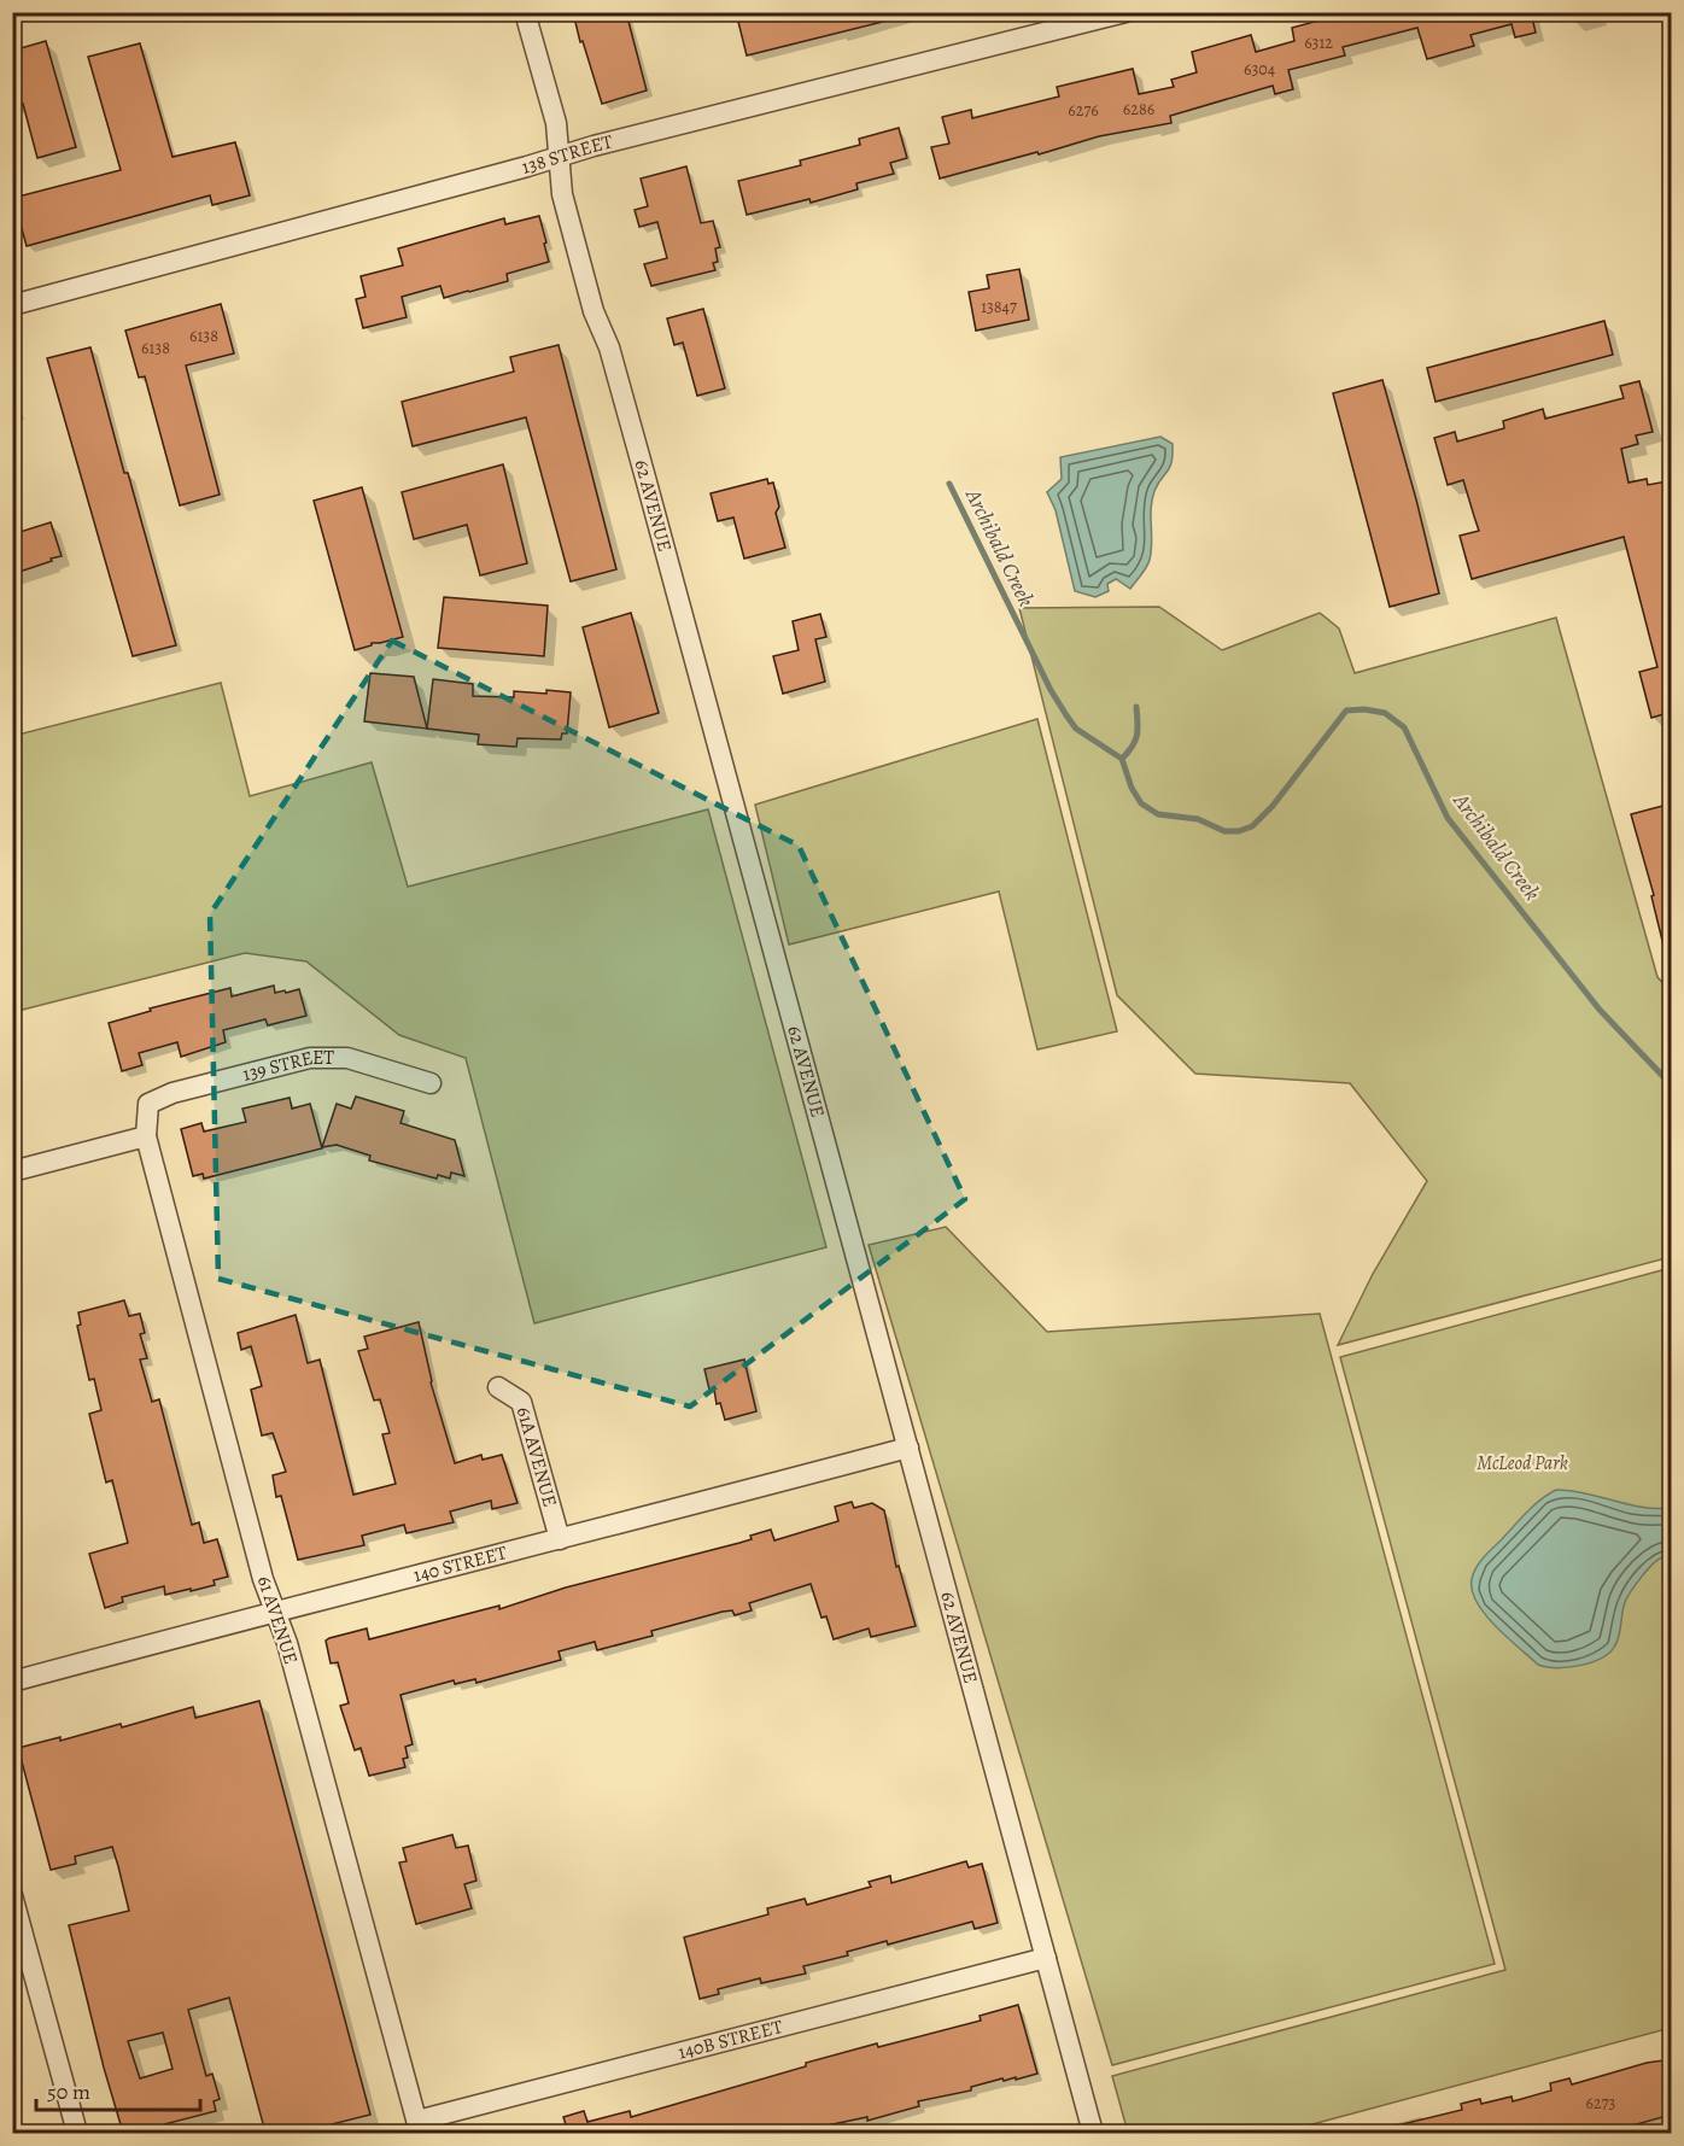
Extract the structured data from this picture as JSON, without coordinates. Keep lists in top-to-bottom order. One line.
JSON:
{"streets":{"street":["138 STREET","62 AVENUE","139 STREET","61A AVENUE","140 STREET","61 AVENUE","140B STREET"]},"crossings":[["138 STREET","62 AVENUE"],["62 AVENUE","140 STREET"],["62 AVENUE","140B STREET"],["139 STREET","61 AVENUE"],["61A AVENUE","140 STREET"],["140 STREET","61 AVENUE"],["61 AVENUE","140B STREET"]],"water":["Archibald Creek"],"parks":["McLeod Park"],"house_numbers":["6312","6304","6286","6276","13847","6138","6138","6273"],"scale_bar":"50 m"}
